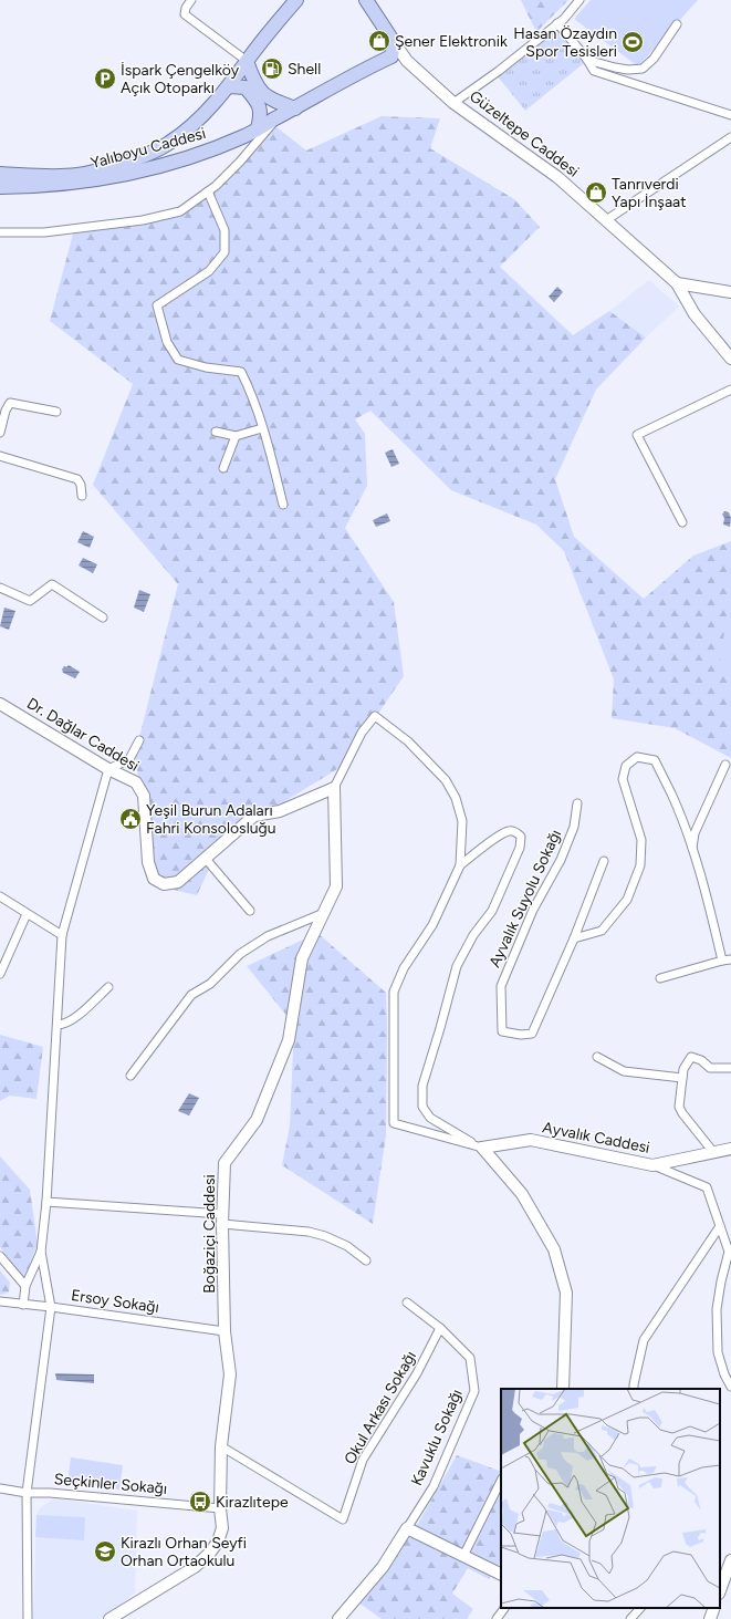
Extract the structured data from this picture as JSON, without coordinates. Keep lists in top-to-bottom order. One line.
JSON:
{"streets":{"main road":["Güzeltepe Caddesi","Yalıboyu Caddesi"],"street":["Dr. Dağlar Caddesi","Ayvalık Suyolu Sokağı","Ayvalık Caddesi","Boğaziçi Caddesi","Ersoy Sokağı","Okul Arkası Sokağı","Kavuklu Sokağı","Seçkinler Sokağı"]},"crossings":[["Dr. Dağlar Caddesi","Boğaziçi Caddesi"],["Boğaziçi Caddesi","Ersoy Sokağı"],["Boğaziçi Caddesi","Okul Arkası Sokağı"],["Boğaziçi Caddesi","Seçkinler Sokağı"],["Okul Arkası Sokağı","Kavuklu Sokağı"]],"places":{"shop":["Şener Elektronik","Tanrıverdi Yapı İnşaat"],"sports":["Hasan Özaydın Spor Tesisleri"],"fuel station":["Shell"],"parking":["İspark Çengelköy Açık Otoparkı"],"public building":["Yeşil Burun Adaları Fahri Konsolosluğu"],"bus stop":["Kirazlıtepe"],"school or university":["Kirazlı Orhan Seyfi Orhan Ortaokulu"]}}
